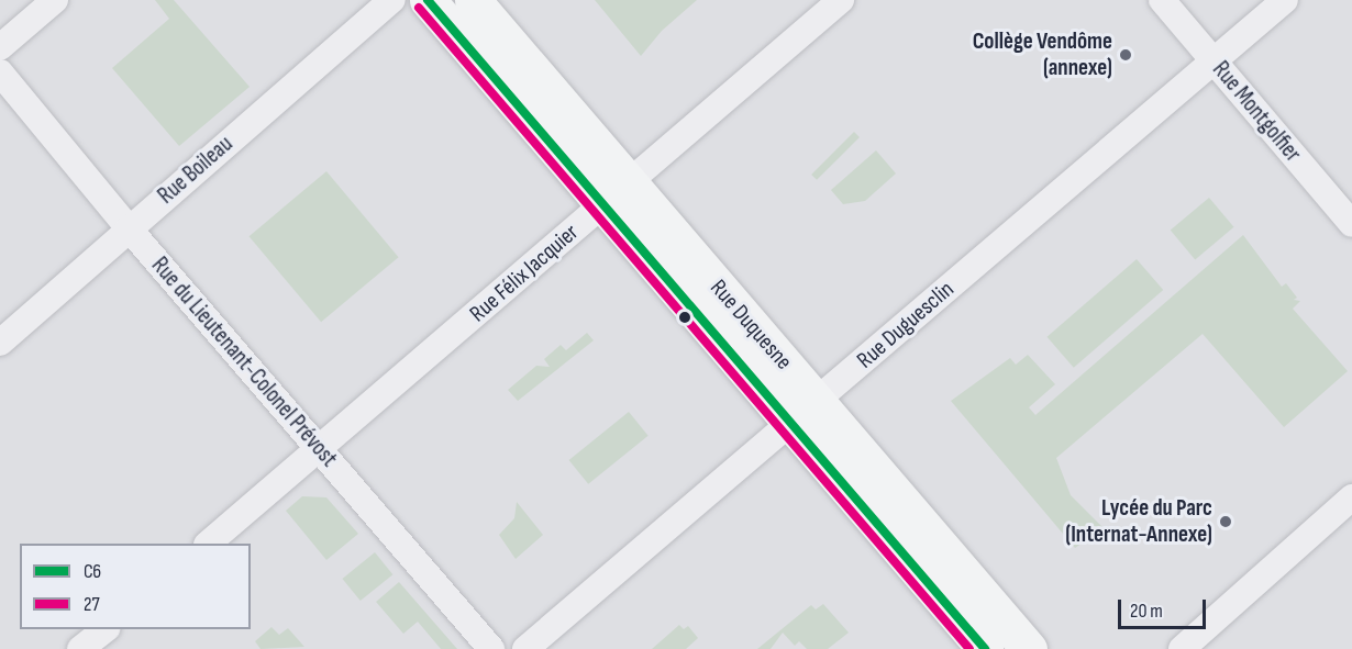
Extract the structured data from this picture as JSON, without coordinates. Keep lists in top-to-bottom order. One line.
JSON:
{"streets":{"main road":["Rue Duquesne"],"street":["Rue Montgolfier","Rue Boileau","Rue Félix Jacquier","Rue Duguesclin","Rue du Lieutenant-Colonel Prévost"]},"crossings":[["Rue Montgolfier","Rue Duguesclin"],["Rue Boileau","Rue du Lieutenant-Colonel Prévost"],["Rue Félix Jacquier","Rue Duquesne"],["Rue Félix Jacquier","Rue du Lieutenant-Colonel Prévost"],["Rue Duquesne","Rue Duguesclin"]],"places":["Collège Vendôme (annexe)","Lycée du Parc (Internat-Annexe)"],"lines":["transit line C6","transit line 27"],"legend":["C6","27"],"scale_bar":"20 m"}
